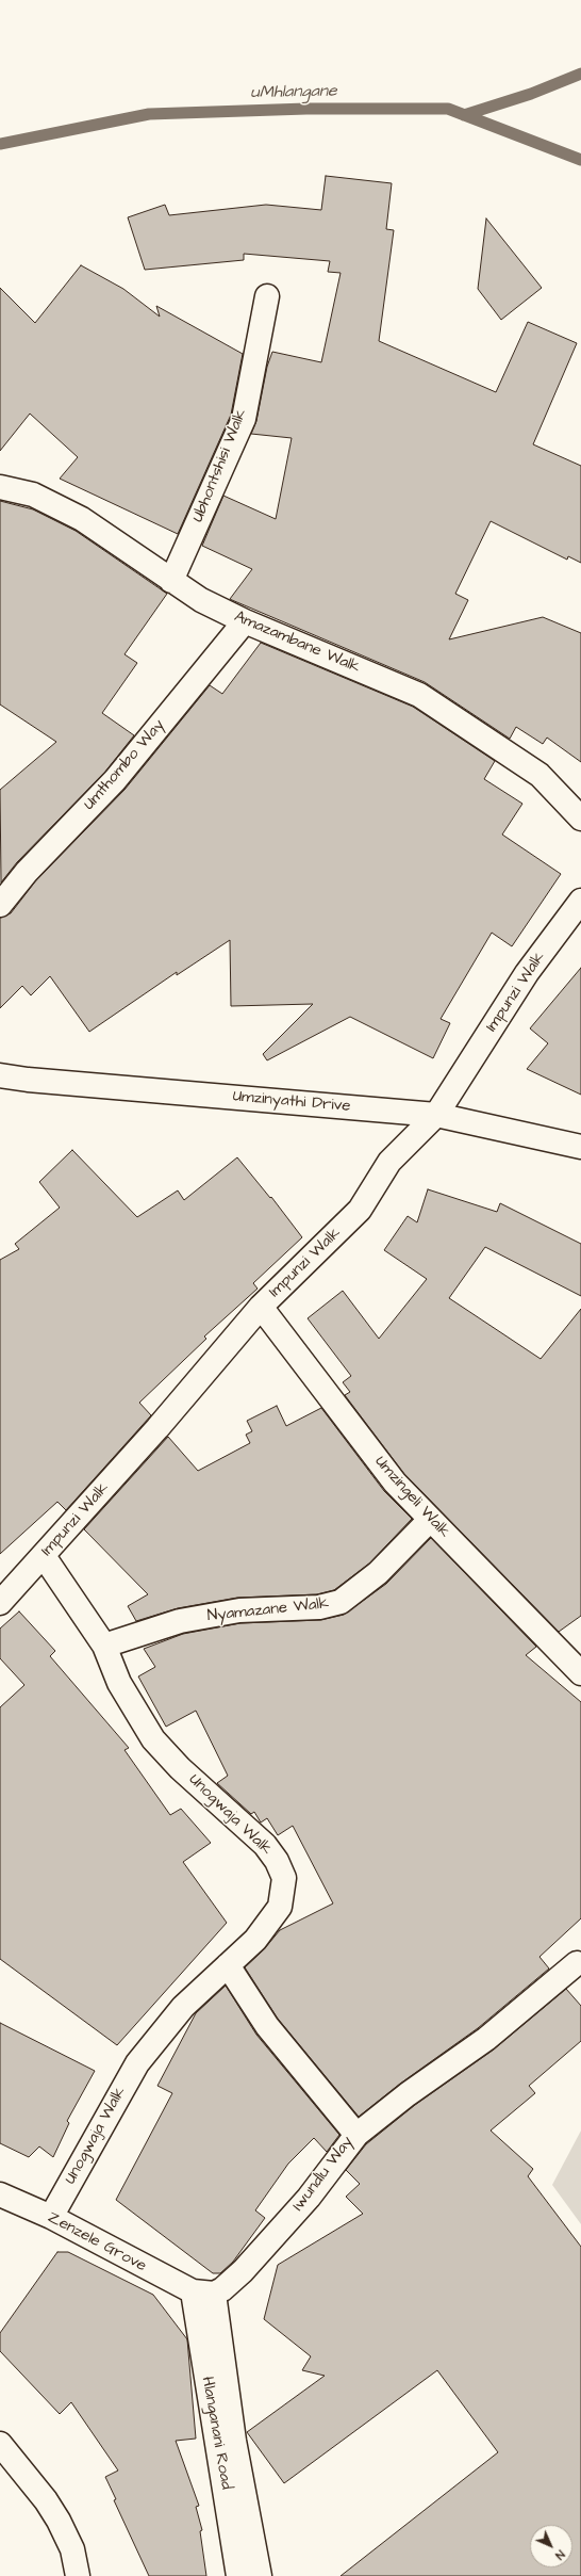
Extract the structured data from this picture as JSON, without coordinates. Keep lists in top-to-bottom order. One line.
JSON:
{"streets":{"street":["Ubhontshisi Walk","Amazambane Walk","Umthombo Way","Impunzi Walk","Umzinyathi Drive","Umzingeli Walk","Nyamazane Walk","Unogwaja Walk","Iwundlu Way","Zenzele Grove","Hlanganani Road"]},"crossings":[["Ubhontshisi Walk","Amazambane Walk"],["Amazambane Walk","Umthombo Way"],["Impunzi Walk","Umzinyathi Drive"],["Impunzi Walk","Umzingeli Walk"],["Impunzi Walk","Unogwaja Walk"],["Umzingeli Walk","Nyamazane Walk"],["Nyamazane Walk","Unogwaja Walk"],["Unogwaja Walk","Iwundlu Way"],["Unogwaja Walk","Zenzele Grove"],["Iwundlu Way","Zenzele Grove"],["Iwundlu Way","Hlanganani Road"],["Zenzele Grove","Hlanganani Road"]],"water":["uMhlangane"],"north":"bottom right"}
